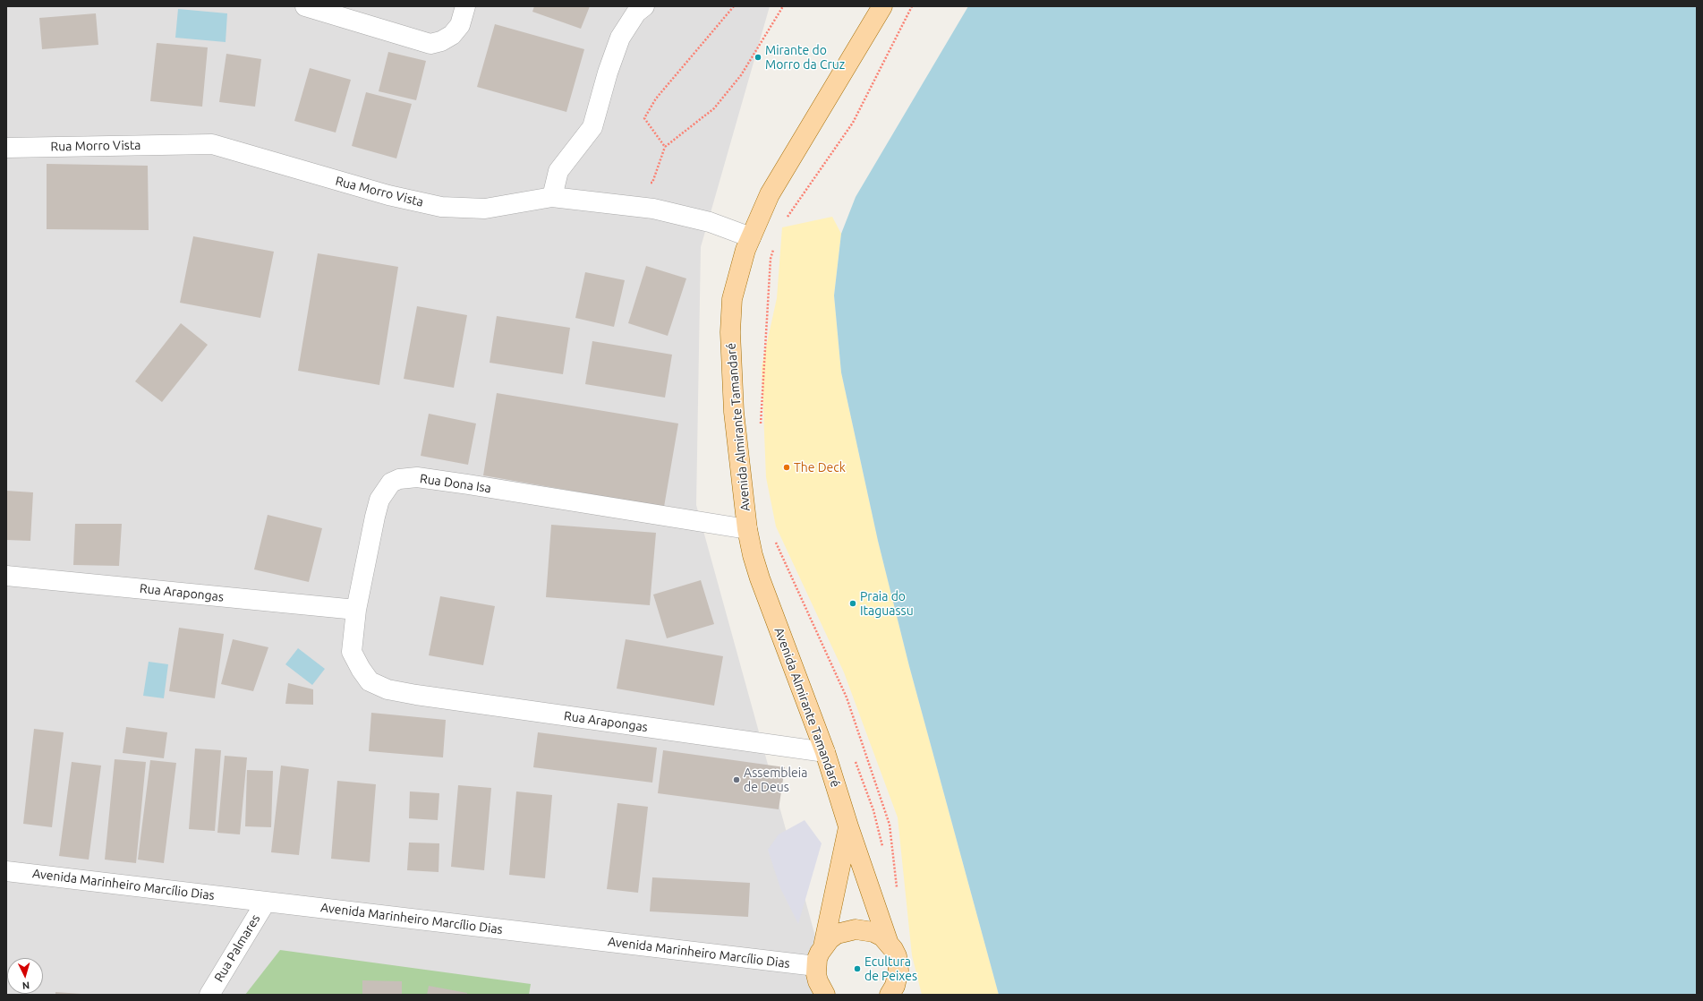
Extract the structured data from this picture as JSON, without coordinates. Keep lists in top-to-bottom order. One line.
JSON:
{"streets":{"main road":["Avenida Almirante Tamandaré"],"street":["Rua Morro Vista","Rua Dona Isa","Rua Arapongas","Avenida Marinheiro Marcílio Dias","Rua Palmares"]},"crossings":[["Rua Morro Vista","Avenida Almirante Tamandaré"],["Avenida Almirante Tamandaré","Rua Dona Isa"],["Avenida Almirante Tamandaré","Rua Arapongas"],["Avenida Almirante Tamandaré","Avenida Marinheiro Marcílio Dias"],["Rua Dona Isa","Rua Arapongas"],["Avenida Marinheiro Marcílio Dias","Rua Palmares"]],"places":["Mirante do Morro da Cruz","The Deck","Praia do Itaguassu","Assembleia de Deus","Ecultura de Peixes"],"north":"bottom"}
